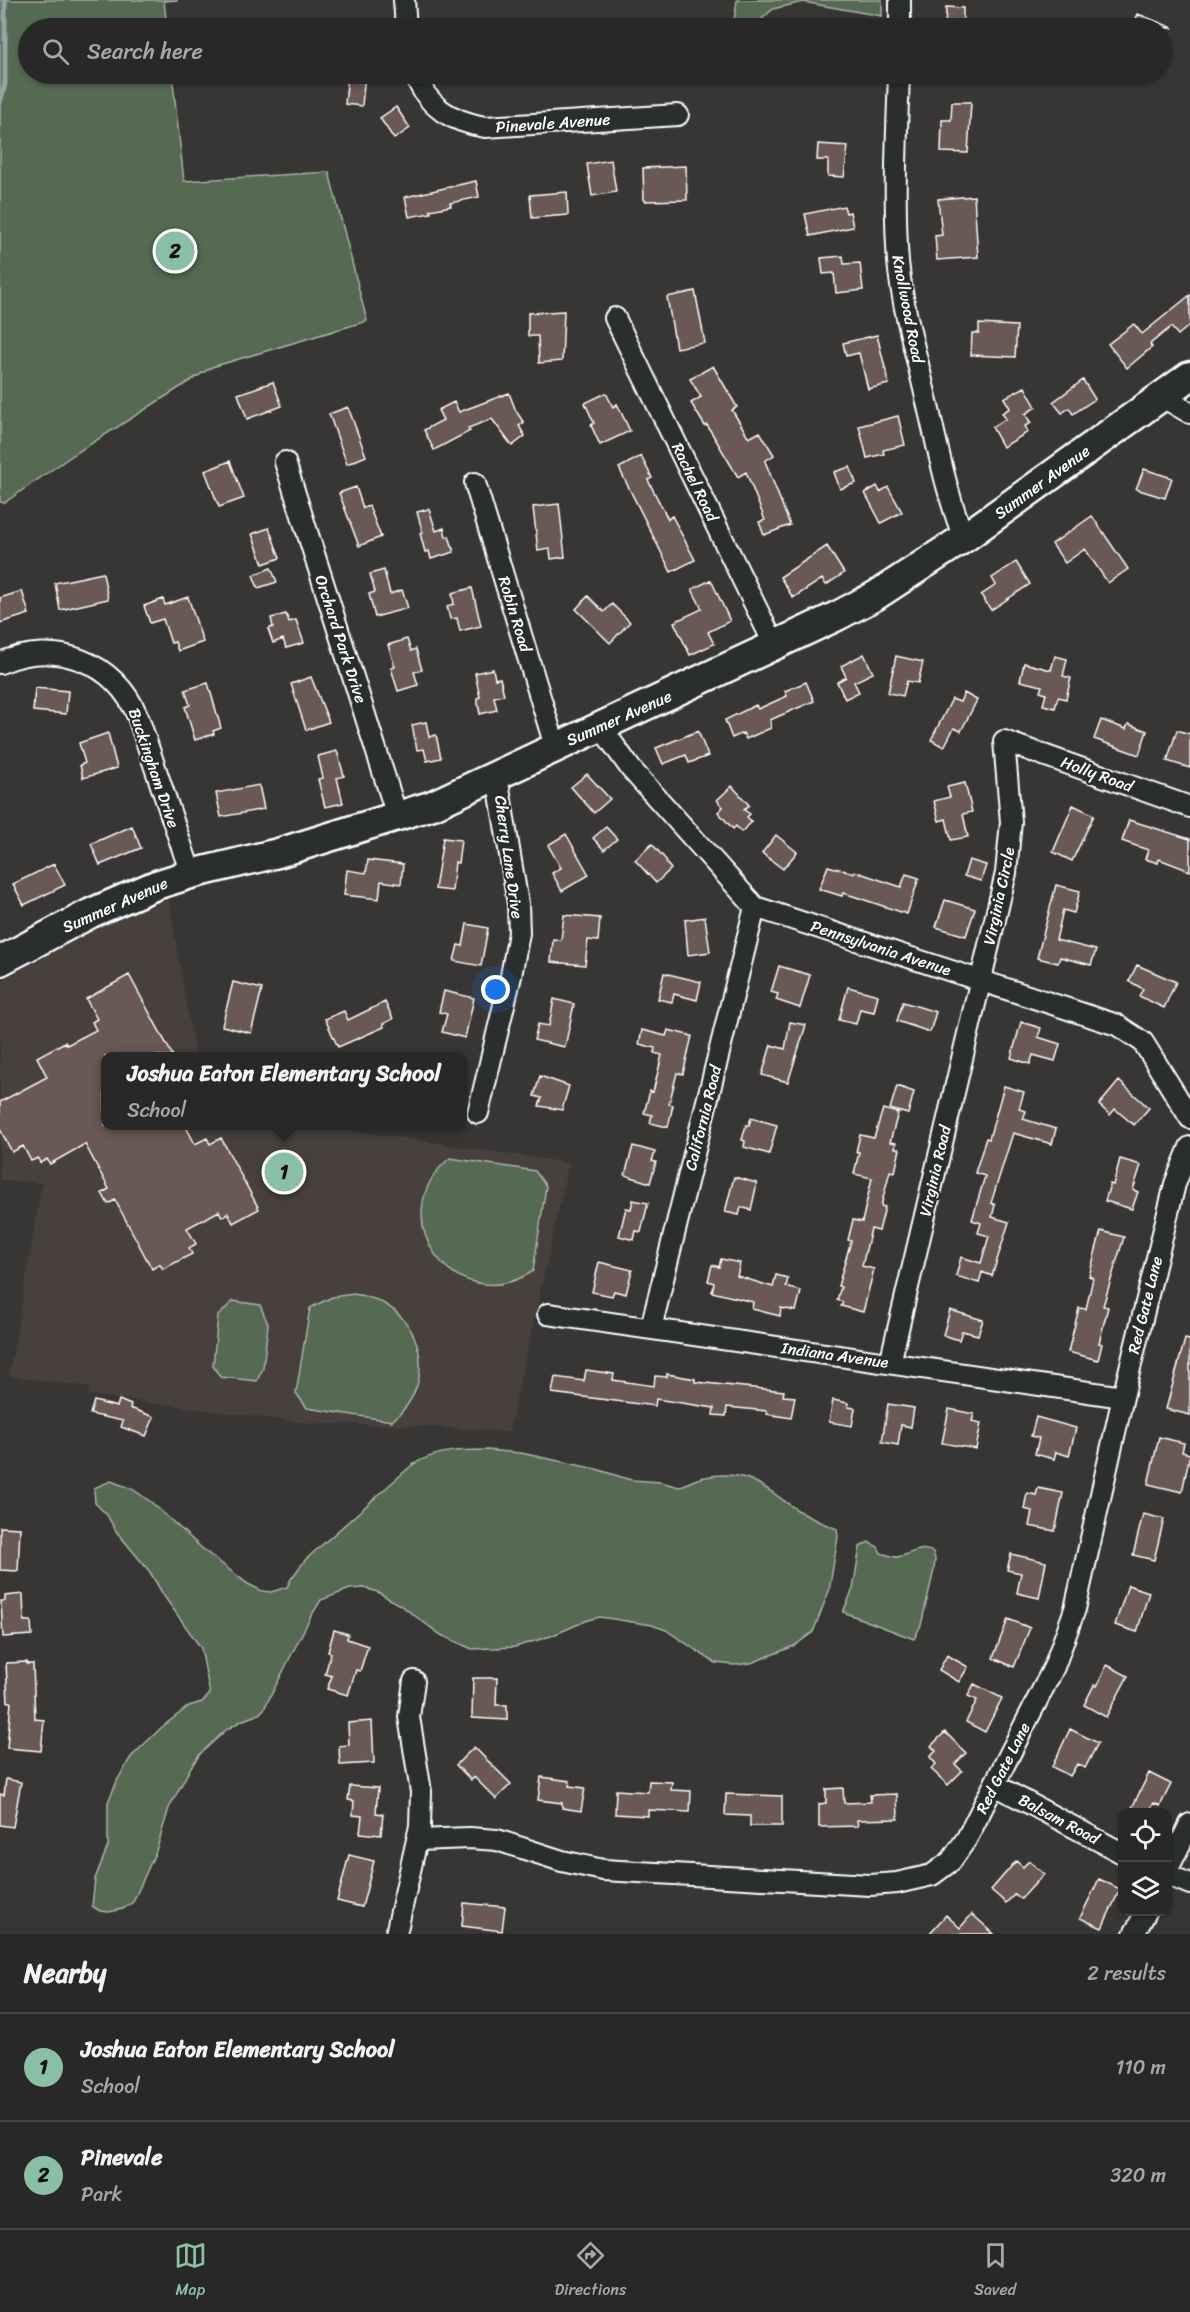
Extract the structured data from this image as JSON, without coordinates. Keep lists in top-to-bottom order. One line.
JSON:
{"streets":{"street":["Pinevale Avenue","Knollwood Road","Rachel Road","Summer Avenue","Robin Road","Orchard Park Drive","Buckingham Drive","Holly Road","Cherry Lane Drive","Virginia Circle","Pennsylvania Avenue","California Road","Virginia Road","Red Gate Lane","Indiana Avenue","Balsam Road"]},"crossings":[["Knollwood Road","Summer Avenue"],["Rachel Road","Summer Avenue"],["Summer Avenue","Robin Road"],["Summer Avenue","Orchard Park Drive"],["Summer Avenue","Buckingham Drive"],["Summer Avenue","Cherry Lane Drive"],["Holly Road","Virginia Circle"],["Virginia Circle","Pennsylvania Avenue"],["Virginia Circle","Virginia Road"],["Pennsylvania Avenue","California Road"],["Pennsylvania Avenue","Virginia Road"],["California Road","Indiana Avenue"],["Virginia Road","Indiana Avenue"],["Red Gate Lane","Indiana Avenue"],["Red Gate Lane","Balsam Road"]],"page":{"search":"Search here","pins":["2","1"],"popup":["Joshua Eaton Elementary School","School"],"heading":["Nearby","2 results"],"list":[{"mark":"1","name":"Joshua Eaton Elementary School","note":"School","value":"110 m"},{"mark":"2","name":"Pinevale","note":"Park","value":"320 m"}],"nav":["Map","Directions","Saved"]}}
